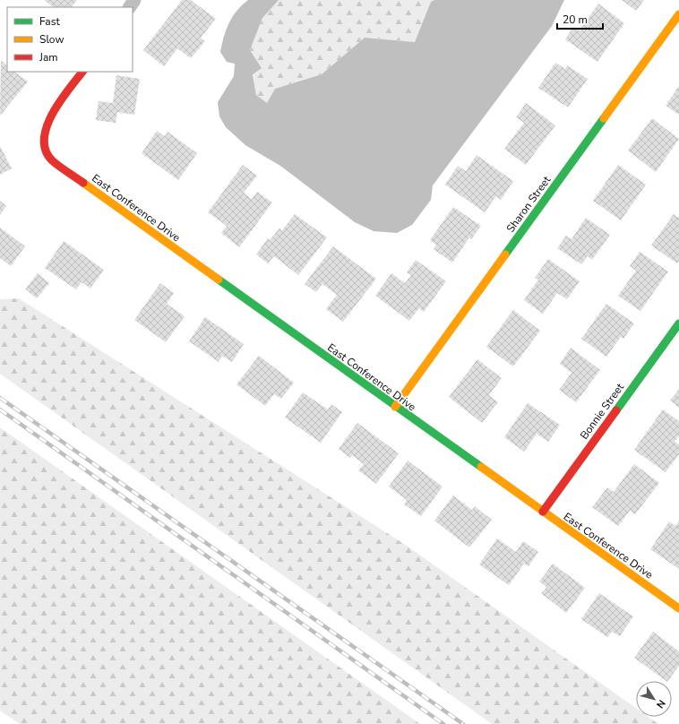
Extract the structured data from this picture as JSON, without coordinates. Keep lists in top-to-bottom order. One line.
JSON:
{"streets":{"street":["Sharon Street","East Conference Drive","Bonnie Street"]},"crossings":[["Sharon Street","East Conference Drive"],["East Conference Drive","Bonnie Street"]],"legend":["Fast","Slow","Jam"],"scale_bar":"20 m","north":"bottom right"}
